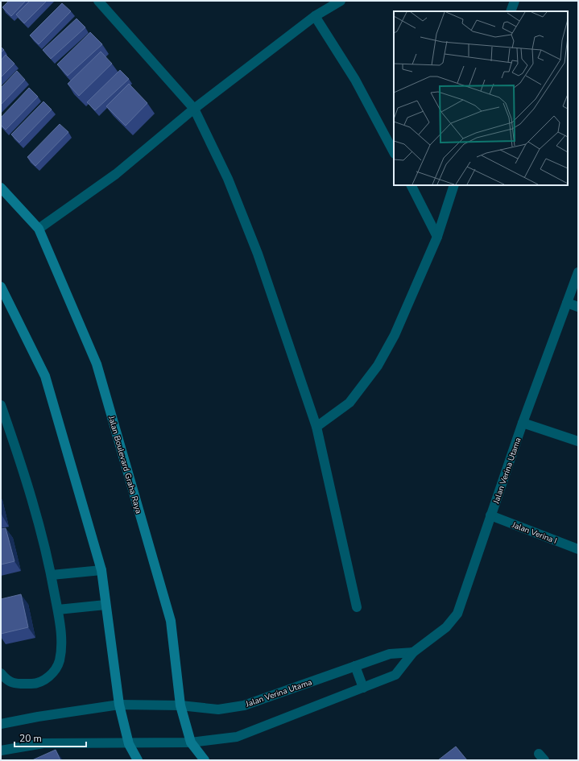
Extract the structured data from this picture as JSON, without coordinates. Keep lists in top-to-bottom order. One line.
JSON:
{"streets":{"main road":["Jalan Boulevard Graha Raya"],"street":["Jalan Verina Utama","Jalan Verina I"]},"crossings":[["Jalan Boulevard Graha Raya","Jalan Verina Utama"],["Jalan Verina Utama","Jalan Verina I"]],"scale_bar":"20 m"}
